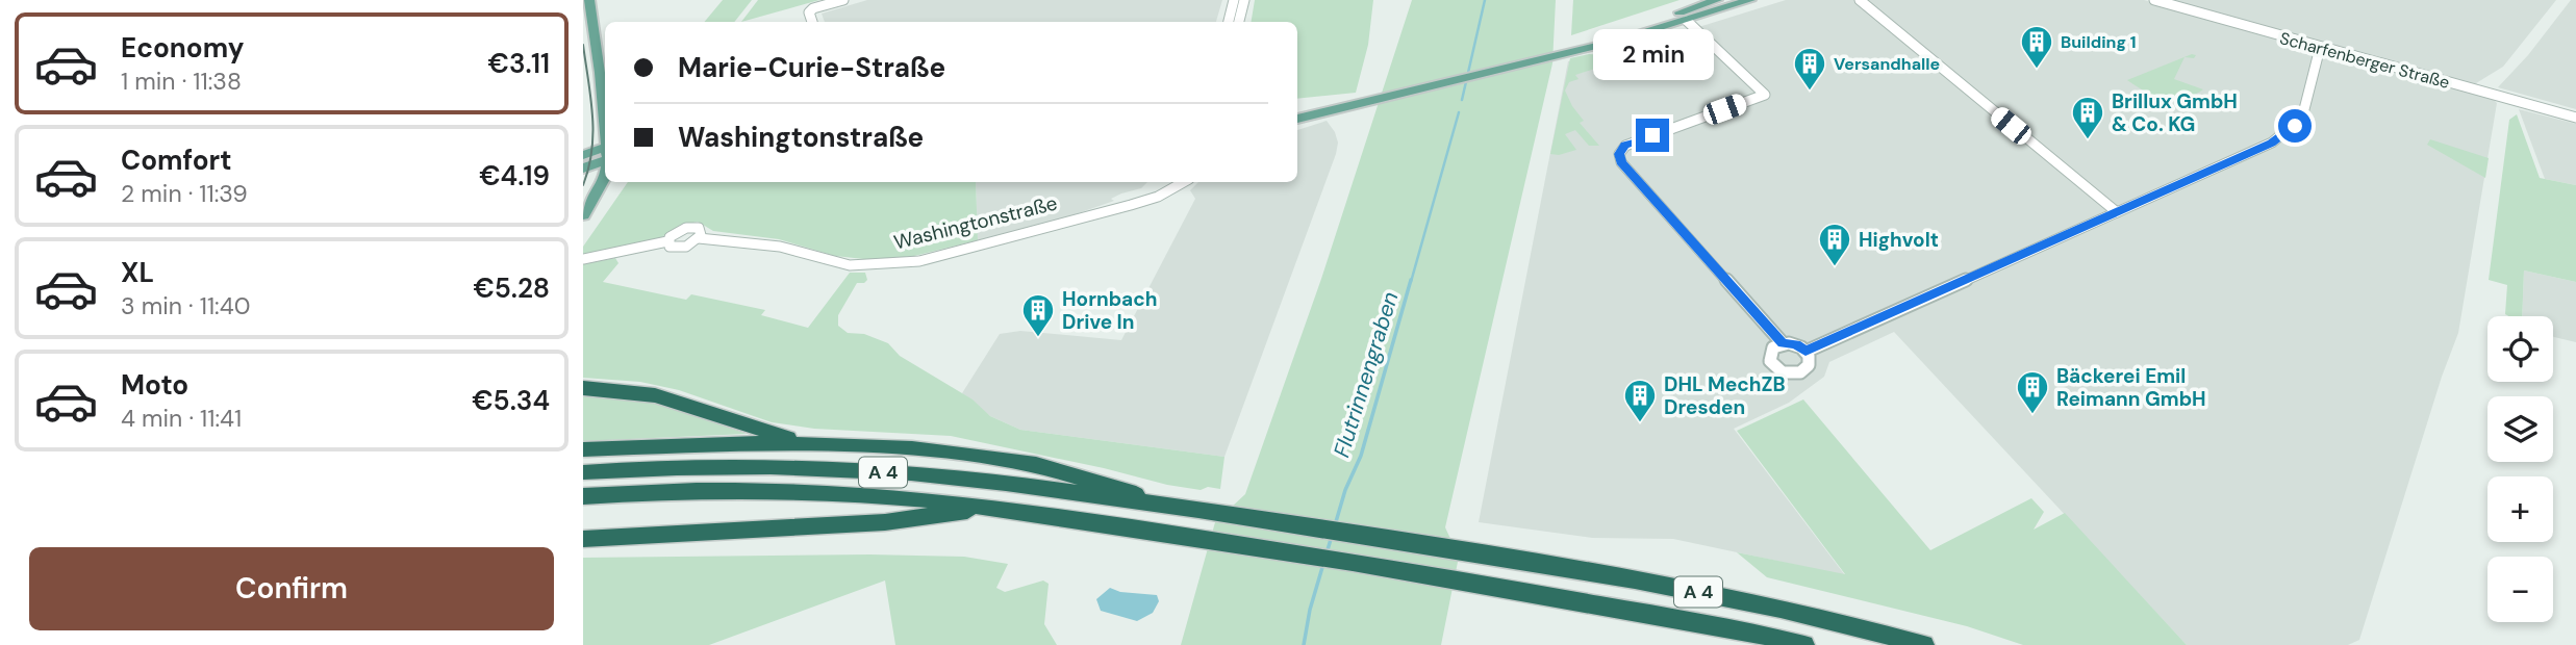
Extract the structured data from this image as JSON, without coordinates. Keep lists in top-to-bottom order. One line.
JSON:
{"streets":{"highway":["A 4"],"street":["Scharfenberger Straße","Washingtonstraße"]},"water":["Flutrinnengraben"],"places":{"building":["Building 1","Versandhalle","Brillux GmbH & Co. KG","Highvolt","Hornbach Drive In","Bäckerei Emil Reimann GmbH","DHL MechZB Dresden"]},"page":{"list":[{"name":"Economy","note":"1 min · 11:38","value":"€3.11"},{"name":"Comfort","note":"2 min · 11:39","value":"€4.19"},{"name":"XL","note":"3 min · 11:40","value":"€5.28"},{"name":"Moto","note":"4 min · 11:41","value":"€5.34"}],"banner":["Marie-Curie-Straße","Washingtonstraße"],"bubble":"2 min","map_buttons":["+","−"],"buttons":"Confirm"}}
